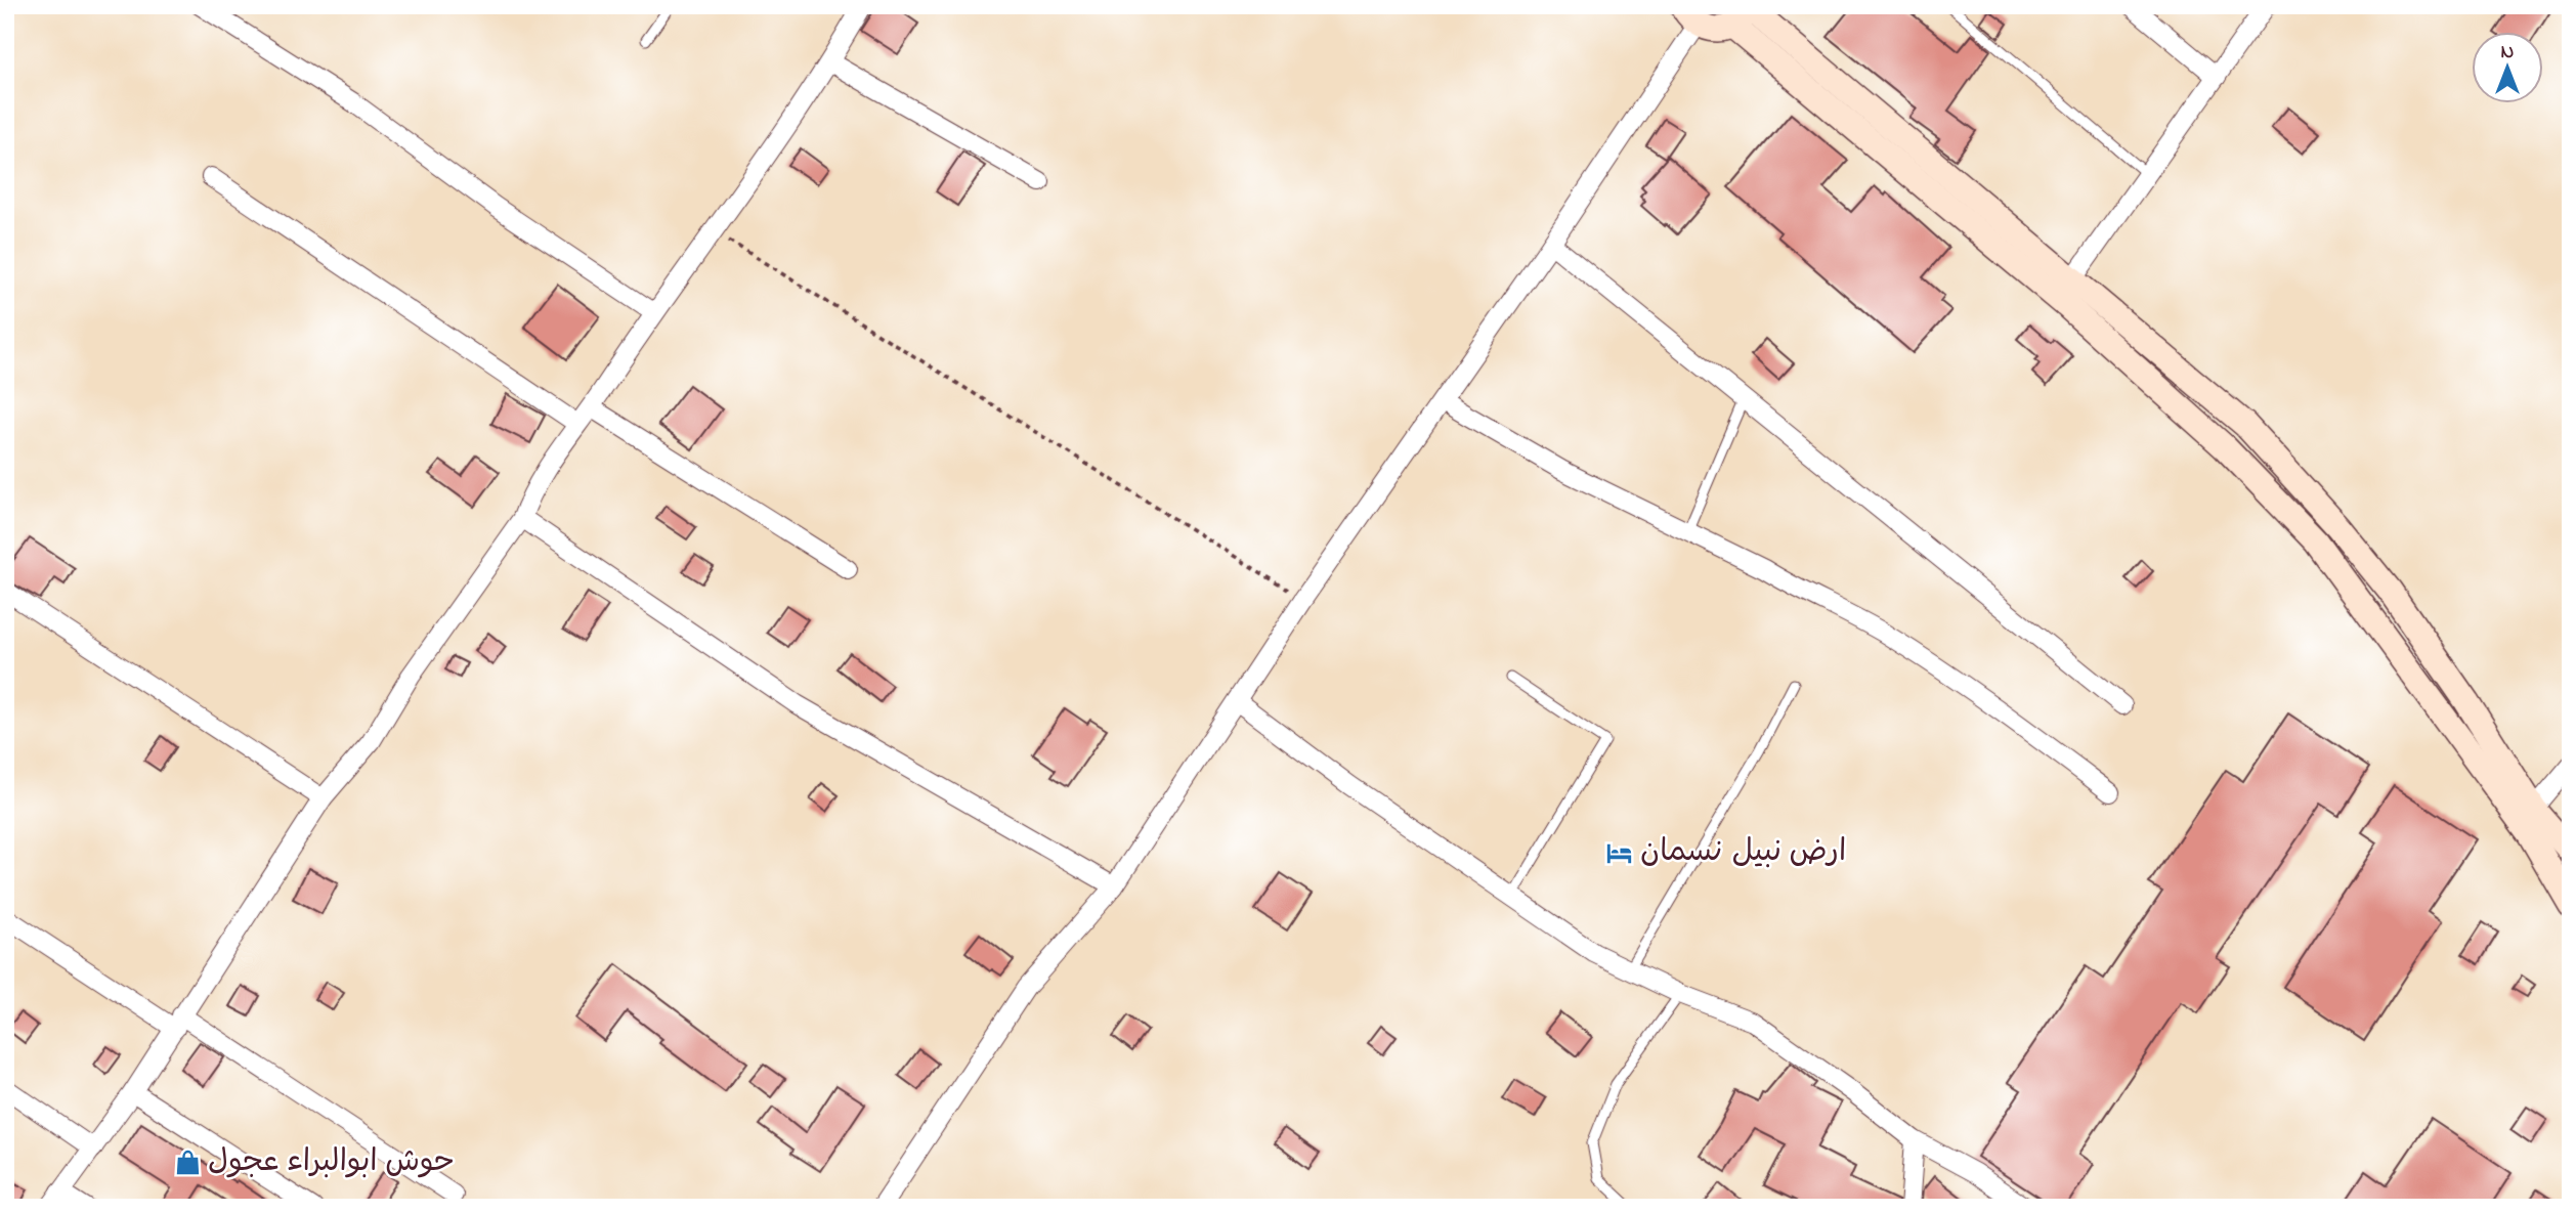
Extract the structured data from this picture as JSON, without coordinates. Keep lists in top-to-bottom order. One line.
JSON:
{"places":{"hotel":["ارض نبيل نسمان"],"shop":["حوش ابوالبراء عجول"]},"north":"top"}
